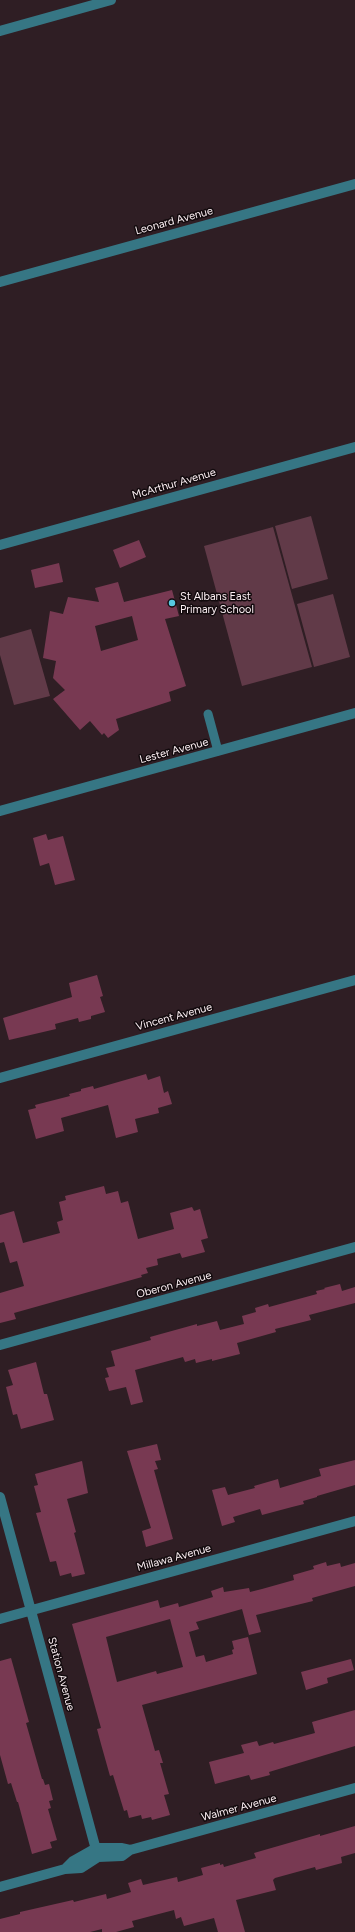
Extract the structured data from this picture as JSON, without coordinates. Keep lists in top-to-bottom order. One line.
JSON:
{"streets":{"street":["Leonard Avenue","McArthur Avenue","Lester Avenue","Vincent Avenue","Oberon Avenue","Millawa Avenue","Station Avenue","Walmer Avenue"]},"crossings":[["Millawa Avenue","Station Avenue"],["Station Avenue","Walmer Avenue"]],"places":["St Albans East Primary School"]}
